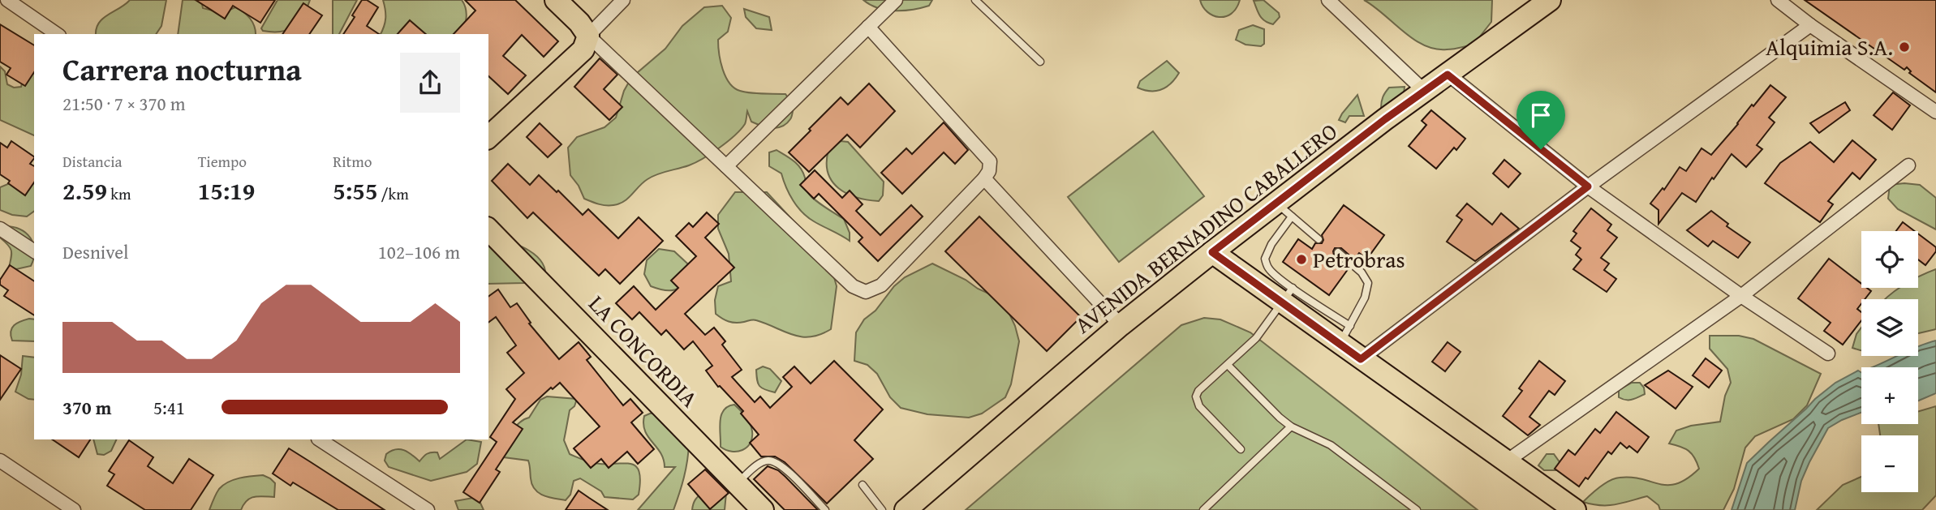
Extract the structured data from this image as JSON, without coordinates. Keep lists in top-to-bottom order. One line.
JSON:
{"streets":{"main road":["AVENIDA BERNADINO CABALLERO","LA CONCORDIA"]},"places":["Alquimia S.A.","Petrobras"],"page":{"heading":["Carrera nocturna","21:50 · 7 × 370 m"],"stats":[["Distancia","2.59 km"],["Tiempo","15:19"],["Ritmo","5:55 /km"]],"chart":["Desnivel","102–106 m"],"map_buttons":["+","−"],"list":[{"name":"370 m","note":"5:41"}]}}
